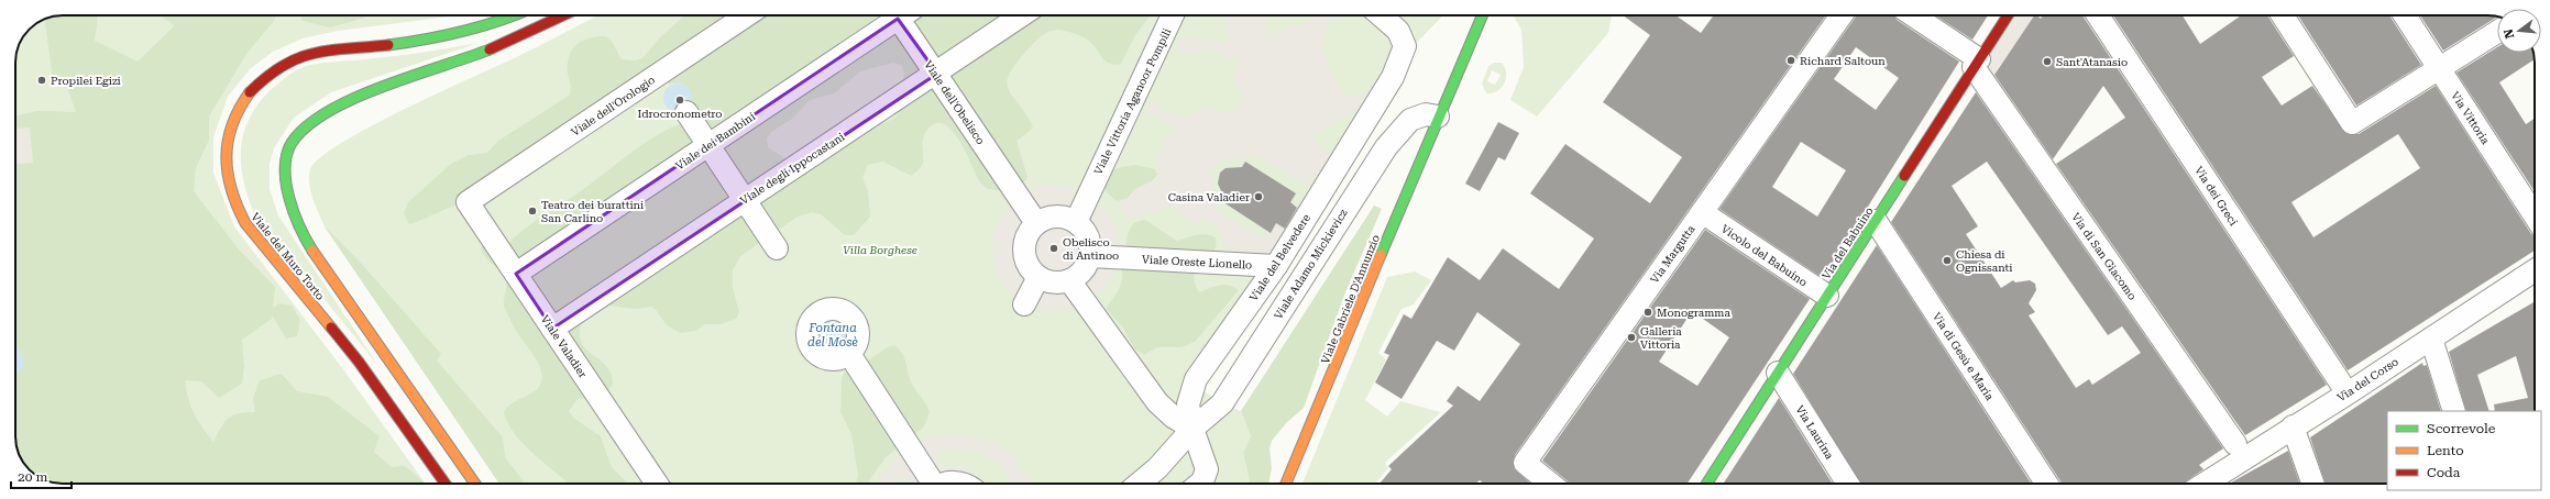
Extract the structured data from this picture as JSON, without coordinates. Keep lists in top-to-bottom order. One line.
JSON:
{"streets":{"main road":["Via del Babuino","Viale del Muro Torto","Viale Gabriele D'Annunzio"],"street":["Viale Vittoria Aganoor Pompili","Viale dell'Obelisco","Viale dell'Orologio","Via Vittoria","Viale dei Bambini","Viale degli Ippocastani","Via dei Greci","Via Margutta","Vicolo del Babuino","Via di San Giacomo","Viale del Belvedere","Viale Oreste Lionello","Viale Adamo Mickievicz","Viale Valadier","Via di Gesù e Maria","Via del Corso","Via Laurina"]},"crossings":[["Viale Vittoria Aganoor Pompili","Viale dell'Obelisco"],["Viale Vittoria Aganoor Pompili","Viale Oreste Lionello"],["Viale dell'Obelisco","Viale degli Ippocastani"],["Viale dell'Obelisco","Viale Oreste Lionello"],["Viale dell'Orologio","Viale Valadier"],["Viale dei Bambini","Viale Valadier"],["Viale degli Ippocastani","Viale Valadier"],["Via del Babuino","Vicolo del Babuino"],["Via del Babuino","Via di San Giacomo"],["Via del Babuino","Via di Gesù e Maria"],["Via del Babuino","Via Laurina"],["Via Margutta","Vicolo del Babuino"],["Viale del Belvedere","Viale Oreste Lionello"],["Viale del Belvedere","Viale Adamo Mickievicz"],["Viale Adamo Mickievicz","Viale Gabriele D'Annunzio"]],"water":["Fontana del Mosè"],"parks":["Villa Borghese"],"places":["Richard Saltoun","Sant'Atanasio","Propilei Egizi","Idrocronometro","Casina Valadier","Teatro dei burattini San Carlino","Obelisco di Antinoo","Chiesa di Ognissanti","Monogramma","Galleria Vittoria"],"legend":["Scorrevole","Lento","Coda"],"scale_bar":"20 m","north":"left"}
